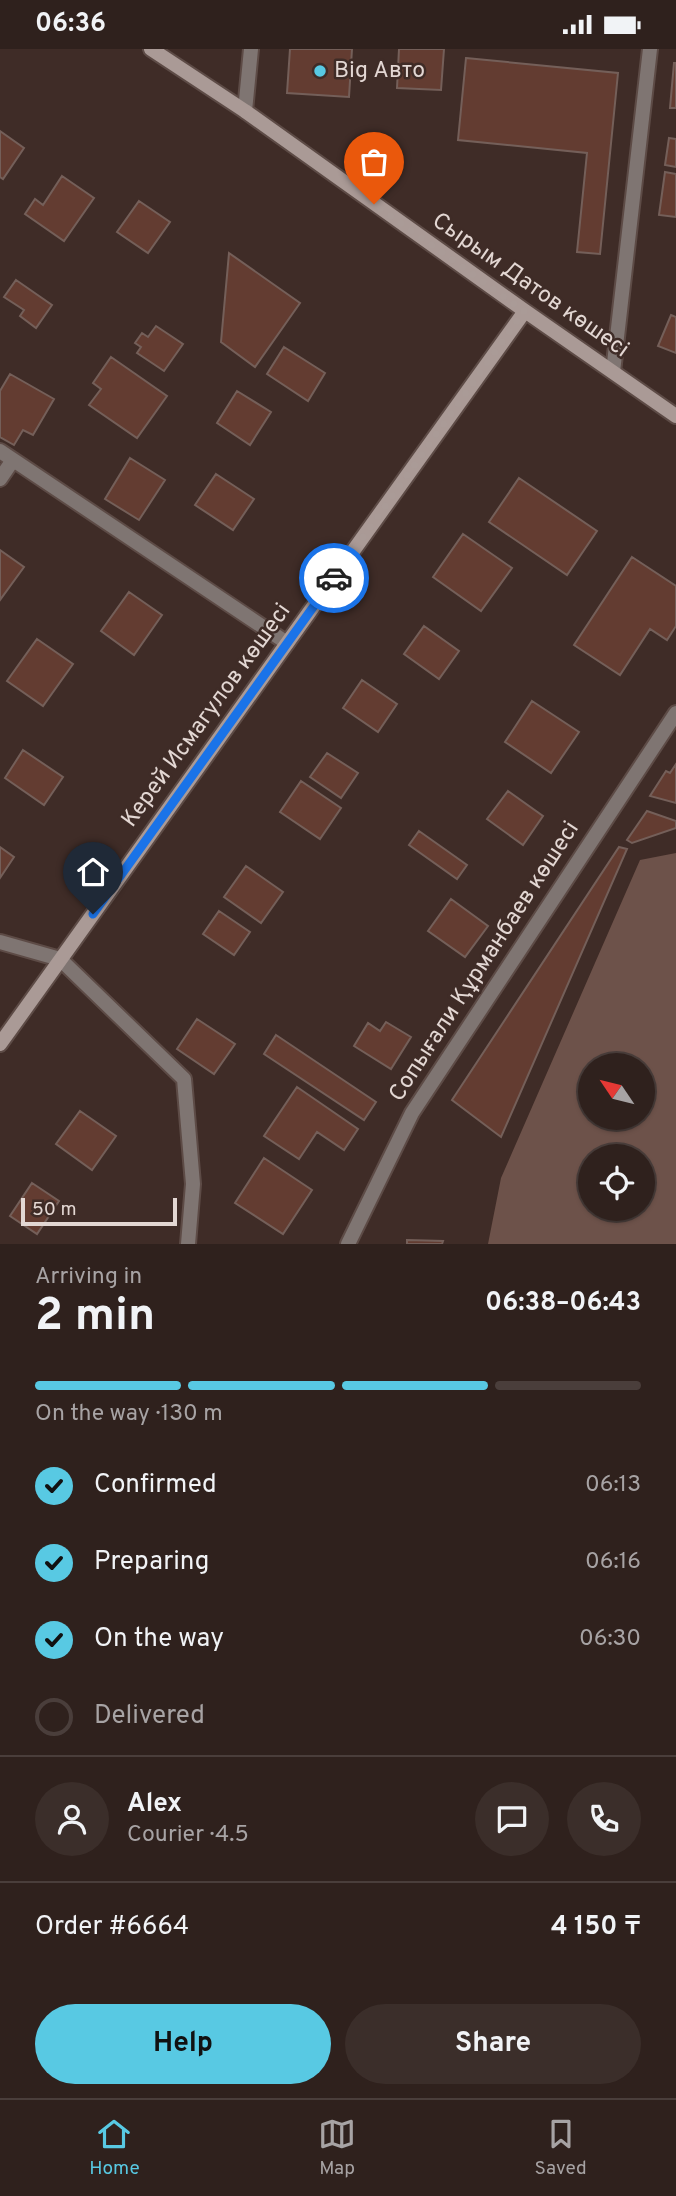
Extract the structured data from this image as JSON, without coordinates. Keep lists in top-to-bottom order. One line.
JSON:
{"streets":{"street":["Сырым Датов көшесі","Керей Исмагулов көшесі","Сопығали Құрманбаев көшесі"]},"crossings":[["Сырым Датов көшесі","Керей Исмагулов көшесі"]],"places":["Big Авто"],"scale_bar":"50 m","north":"top left","page":{"status":"06:36","scale":"50 m","heading":["2 min","Arriving in","06:38–06:43"],"panel":["Alex","Courier · 4.5","Order #6664","4 150 ₸"],"bar":"On the way · 130 m","list":[["Confirmed","06:13"],["Preparing","06:16"],["On the way","06:30"],"Delivered"],"buttons":["Help","Share"],"tabs":["Home","Map","Saved"]}}
